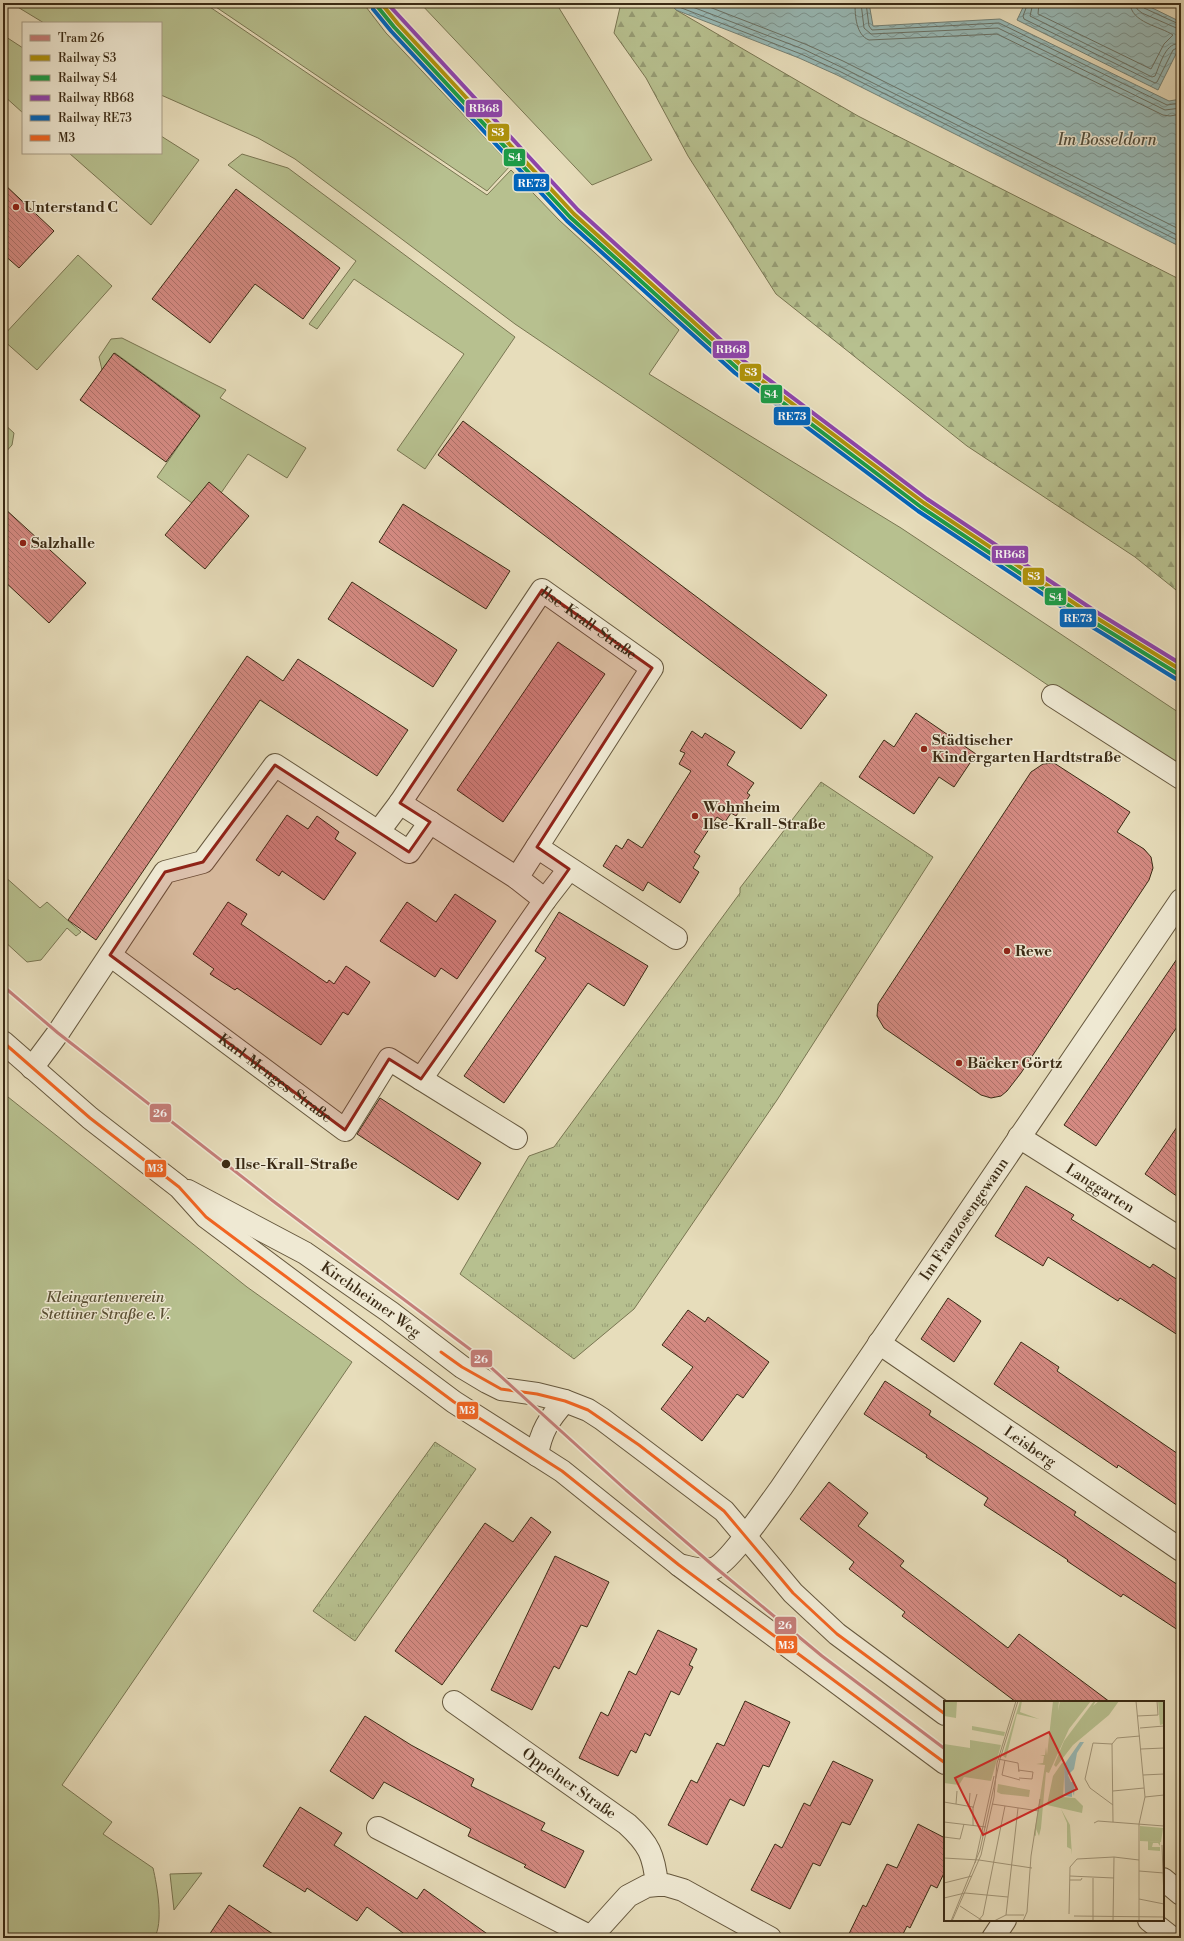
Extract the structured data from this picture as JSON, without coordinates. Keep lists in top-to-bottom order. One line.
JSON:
{"streets":{"street":["Ilse-Krall-Straße","Karl-Menges-Straße","Langgarten","Im Franzosengewann","Kirchheimer Weg","Leisberg","Oppelner Straße"]},"crossings":[["Langgarten","Im Franzosengewann"],["Im Franzosengewann","Kirchheimer Weg"],["Im Franzosengewann","Leisberg"]],"water":["Im Bosseldorn"],"parks":["Kleingartenverein Stettiner Straße e. V."],"places":["Unterstand C","Salzhalle","Städtischer Kindergarten Hardtstraße","Wohnheim Ilse-Krall-Straße","Rewe","Bäcker Görtz","Ilse-Krall-Straße"],"lines":["rail line S3","rail line RB68","rail line S4","rail line RE73","tram line 26","transit line M3"],"legend":["Tram 26","Railway S3","Railway S4","Railway RB68","Railway RE73","M3"]}
